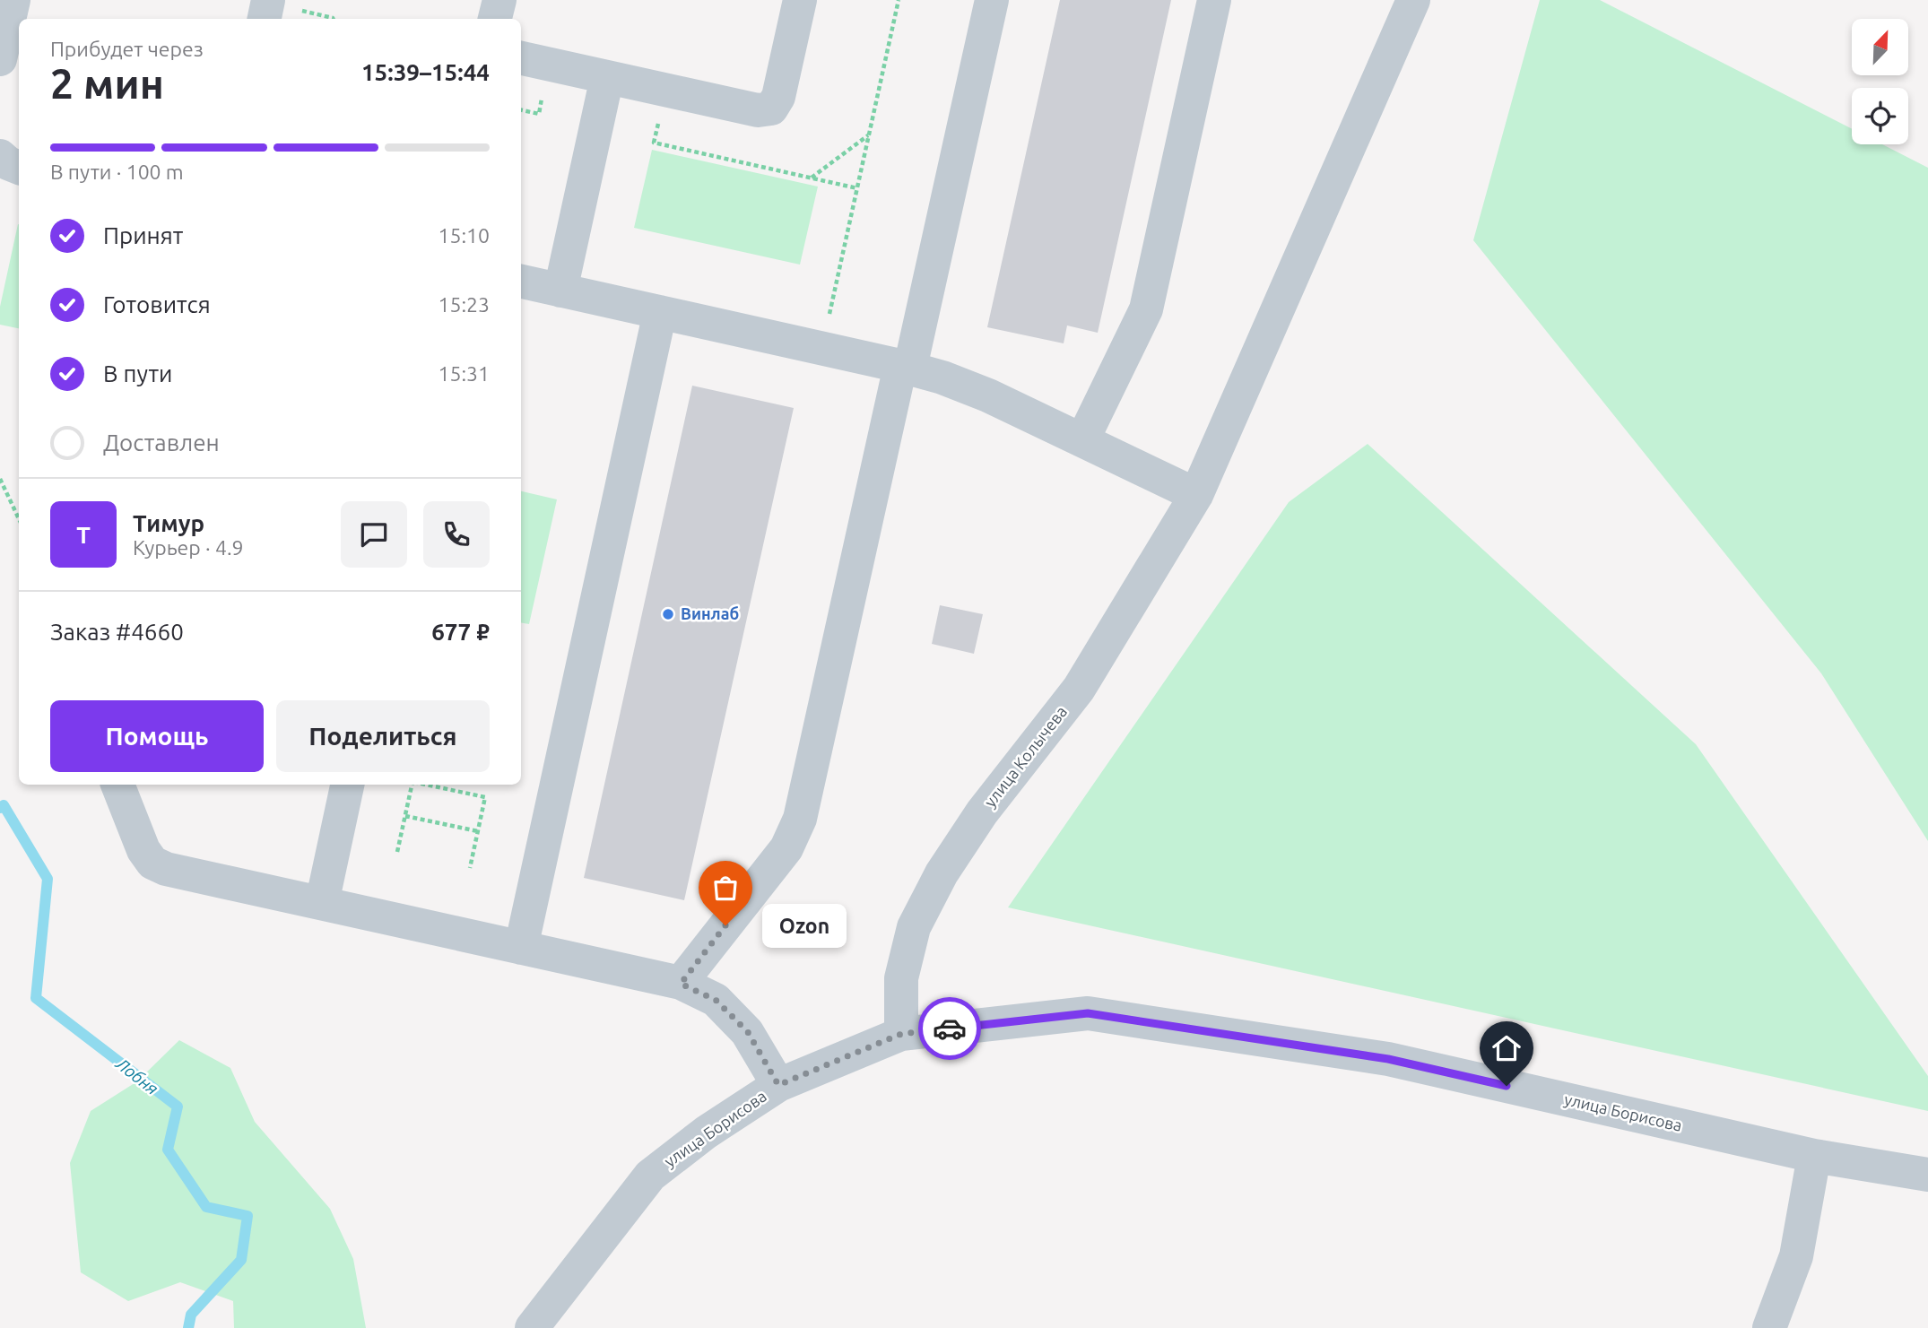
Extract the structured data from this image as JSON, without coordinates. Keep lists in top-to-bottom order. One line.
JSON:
{"streets":{"street":["улица Колычева","улица Борисова"]},"crossings":[["улица Колычева","улица Борисова"]],"water":["Лобня"],"places":["Винлаб","Ozon"],"north":"top right","page":{"heading":["2 мин","Прибудет через","15:39–15:44"],"panel":["Тимур","Курьер · 4.9","Заказ #4660","677 ₽"],"bar":"В пути · 100 m","list":[["Принят","15:10"],["Готовится","15:23"],["В пути","15:31"],"Доставлен"],"round":"Т","buttons":["Помощь","Поделиться"],"bubble":"Ozon"}}
